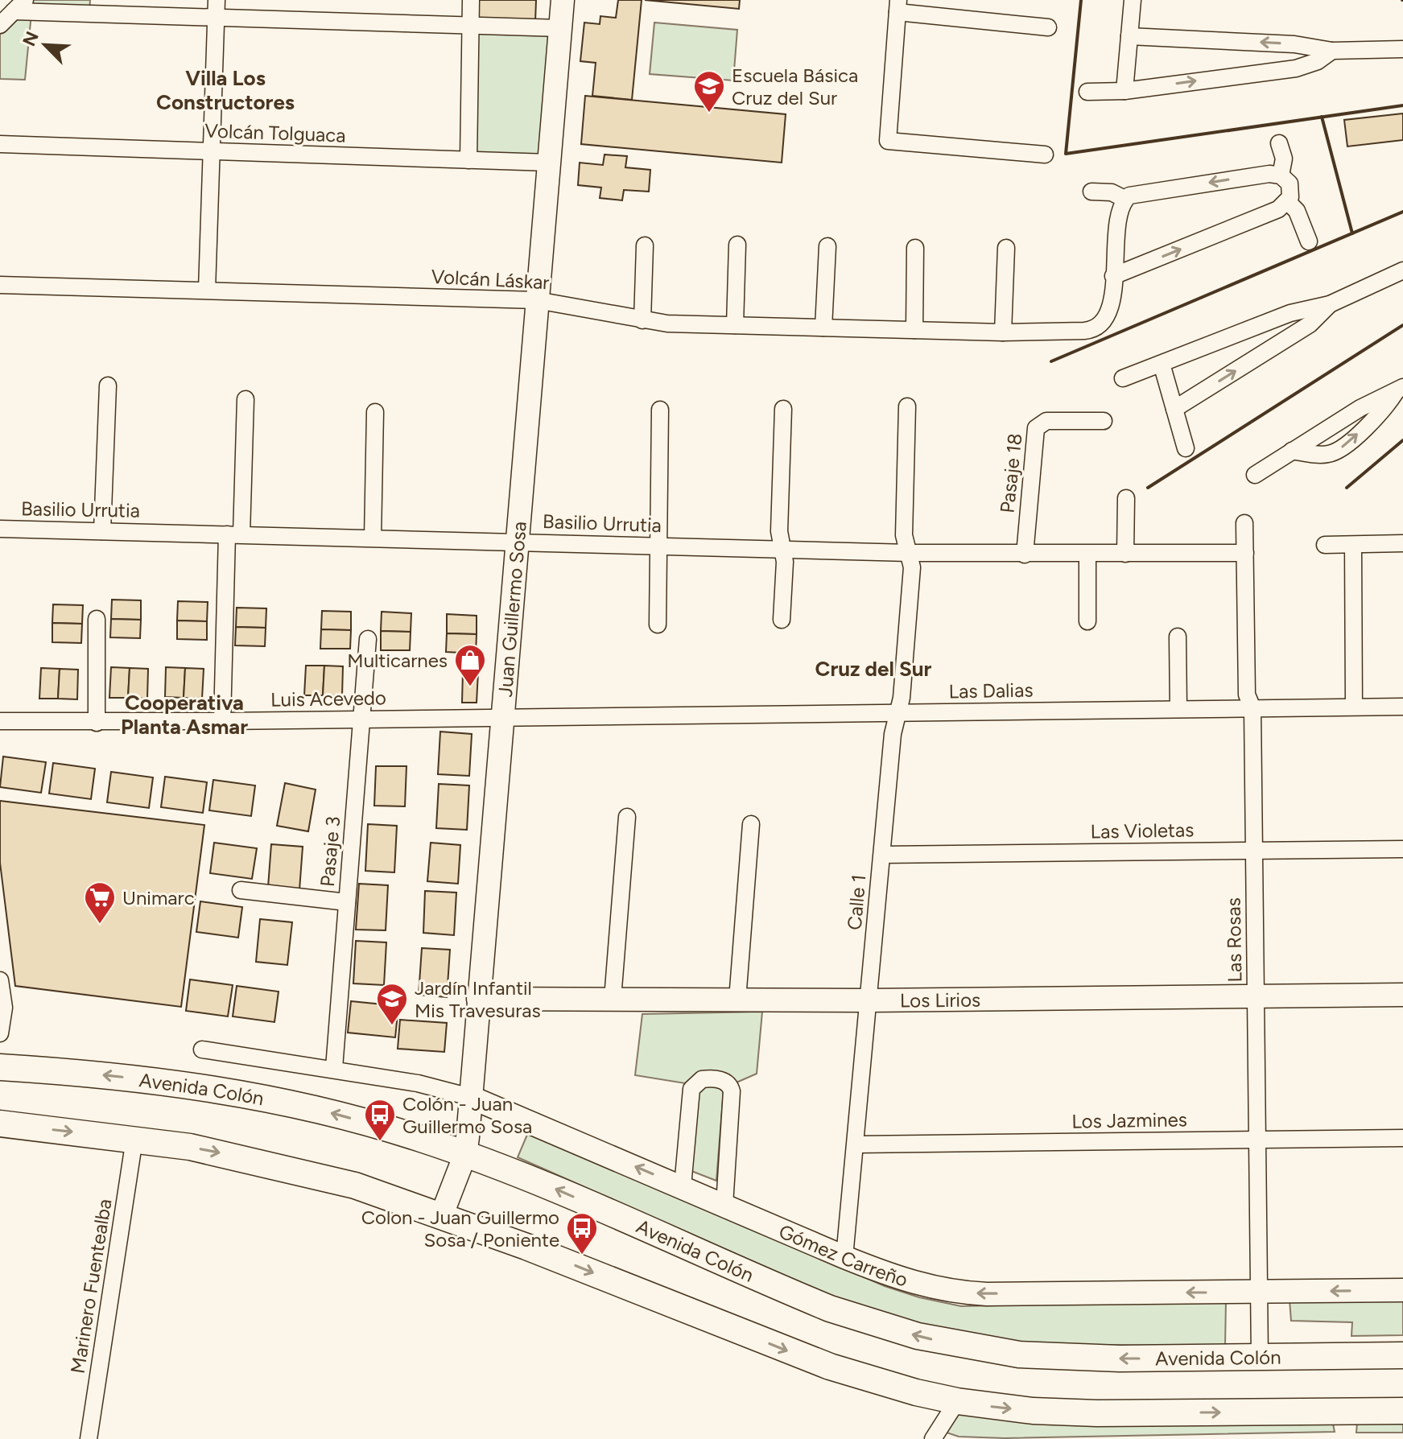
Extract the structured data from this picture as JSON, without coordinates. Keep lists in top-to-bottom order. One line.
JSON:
{"streets":{"main road":["Avenida Colón"],"street":["Volcán Tolguaca","Volcán Láskar","Pasaje 18","Basilio Urrutia","Juan Guillermo Sosa","Las Dalias","Luis Acevedo","Las Violetas","Pasaje 3","Calle 1","Las Rosas","Los Lirios","Los Jazmines","Gómez Carreño","Marinero Fuentealba"]},"crossings":[["Volcán Tolguaca","Juan Guillermo Sosa"],["Volcán Láskar","Juan Guillermo Sosa"],["Pasaje 18","Basilio Urrutia"],["Basilio Urrutia","Juan Guillermo Sosa"],["Basilio Urrutia","Calle 1"],["Basilio Urrutia","Las Rosas"],["Juan Guillermo Sosa","Las Dalias"],["Juan Guillermo Sosa","Luis Acevedo"],["Juan Guillermo Sosa","Los Lirios"],["Juan Guillermo Sosa","Avenida Colón"],["Juan Guillermo Sosa","Gómez Carreño"],["Las Dalias","Luis Acevedo"],["Las Dalias","Calle 1"],["Las Dalias","Las Rosas"],["Luis Acevedo","Pasaje 3"],["Las Violetas","Calle 1"],["Las Violetas","Las Rosas"],["Pasaje 3","Gómez Carreño"],["Calle 1","Los Lirios"],["Calle 1","Los Jazmines"],["Calle 1","Gómez Carreño"],["Las Rosas","Los Lirios"],["Las Rosas","Avenida Colón"],["Las Rosas","Los Jazmines"],["Las Rosas","Gómez Carreño"]],"one_way":["Gómez Carreño"],"districts":["Villa Los Constructores","Cruz del Sur","Cooperativa Planta Asmar"],"places":{"school or university":["Escuela Básica Cruz del Sur","Jardín Infantil Mis Travesuras"],"shop":["Multicarnes"],"supermarket":["Unimarc"],"bus stop":["Colón - Juan Guillermo Sosa","Colon - Juan Guillermo Sosa / Poniente"]},"north":"top left"}
